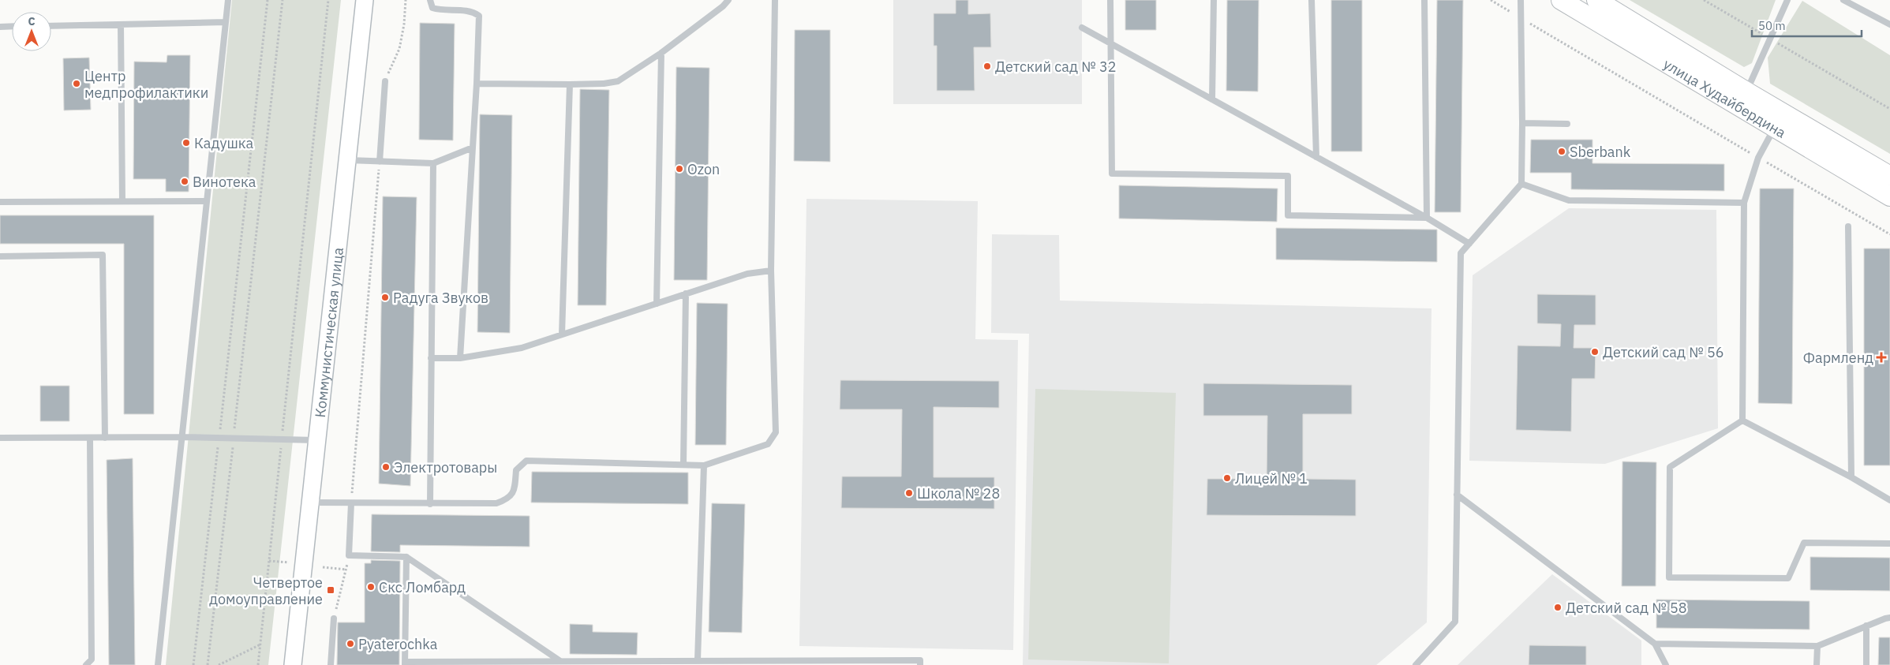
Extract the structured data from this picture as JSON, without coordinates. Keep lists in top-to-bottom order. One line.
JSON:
{"streets":{"main road":["улица Худайбердина","Коммунистическая улица"]},"places":{"other":["Детский сад № 32","Центр медпрофилактики","Кадушка","Sberbank","Ozon","Винотека","Радуга Звуков","Детский сад № 56","Электротовары","Лицей № 1","Школа № 28","Скс Ломбард","Детский сад № 58","Pyaterochka"],"health":["Фармленд"],"transit":["Четвертое домоуправление"]},"scale_bar":"50 m","north":"top"}
